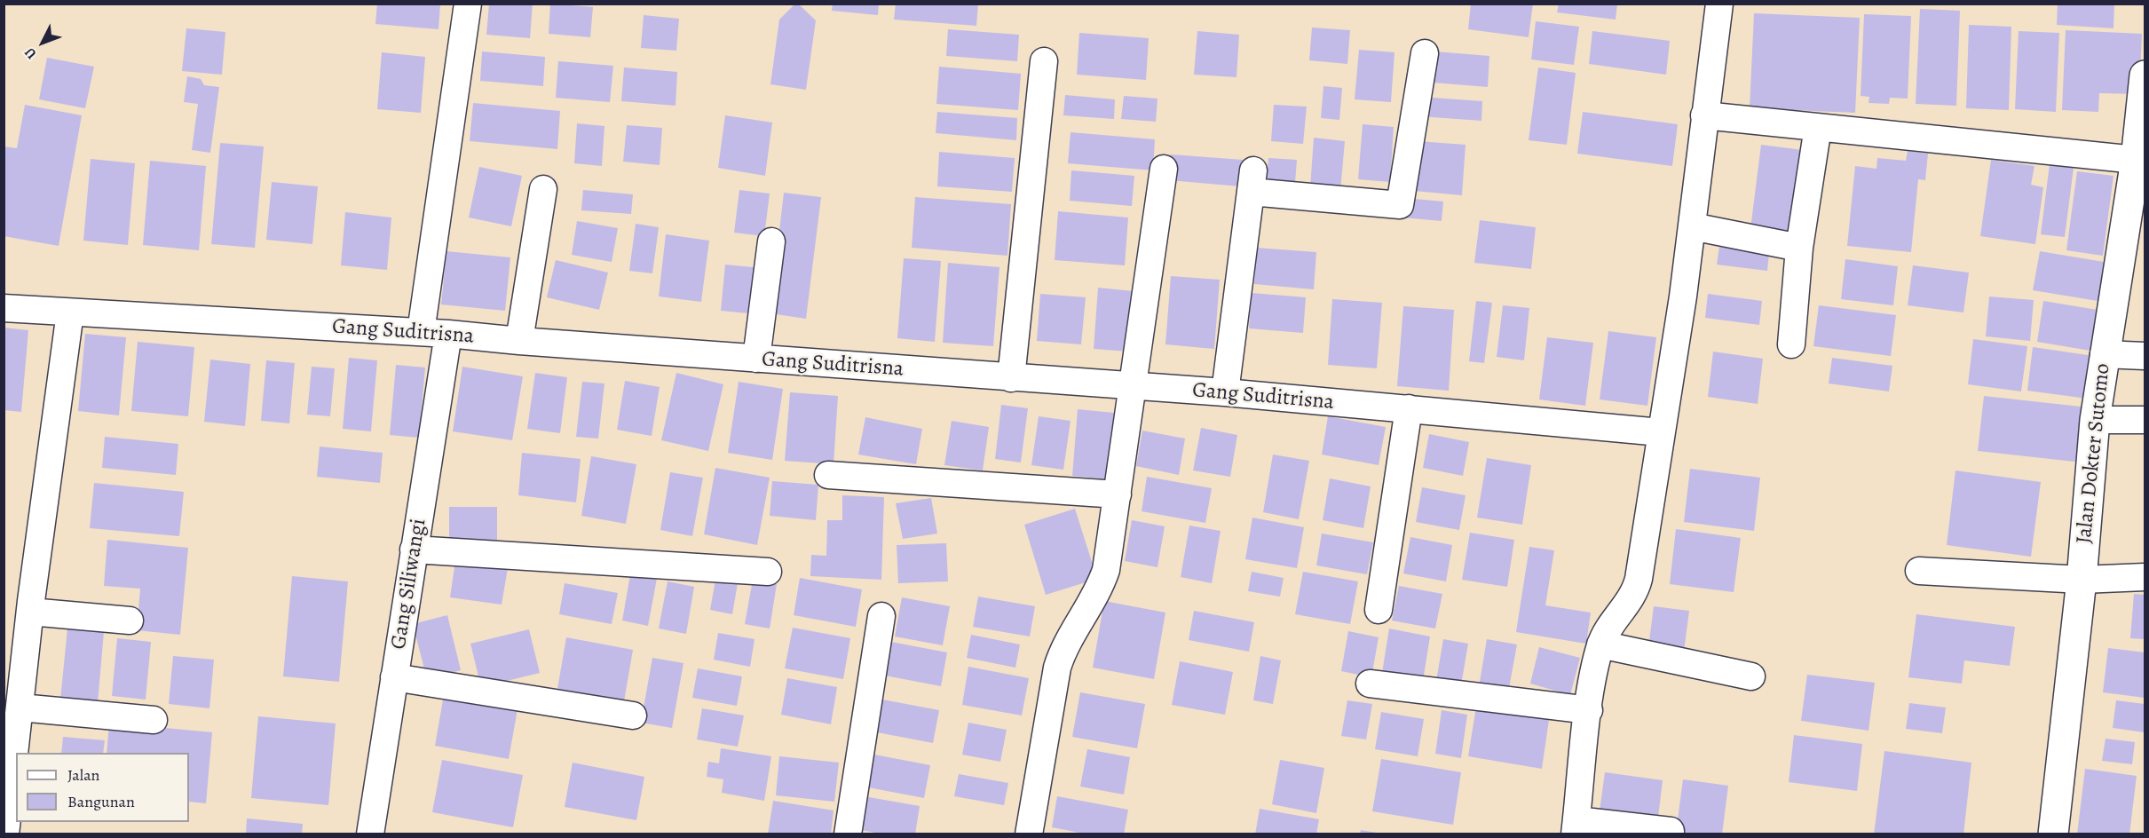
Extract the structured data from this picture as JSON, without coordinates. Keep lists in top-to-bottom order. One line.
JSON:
{"streets":{"street":["Gang Suditrisna","Jalan Dokter Sutomo","Gang Siliwangi"]},"crossings":[["Gang Suditrisna","Gang Siliwangi"]],"legend":["Jalan","Bangunan"],"north":"bottom left"}
